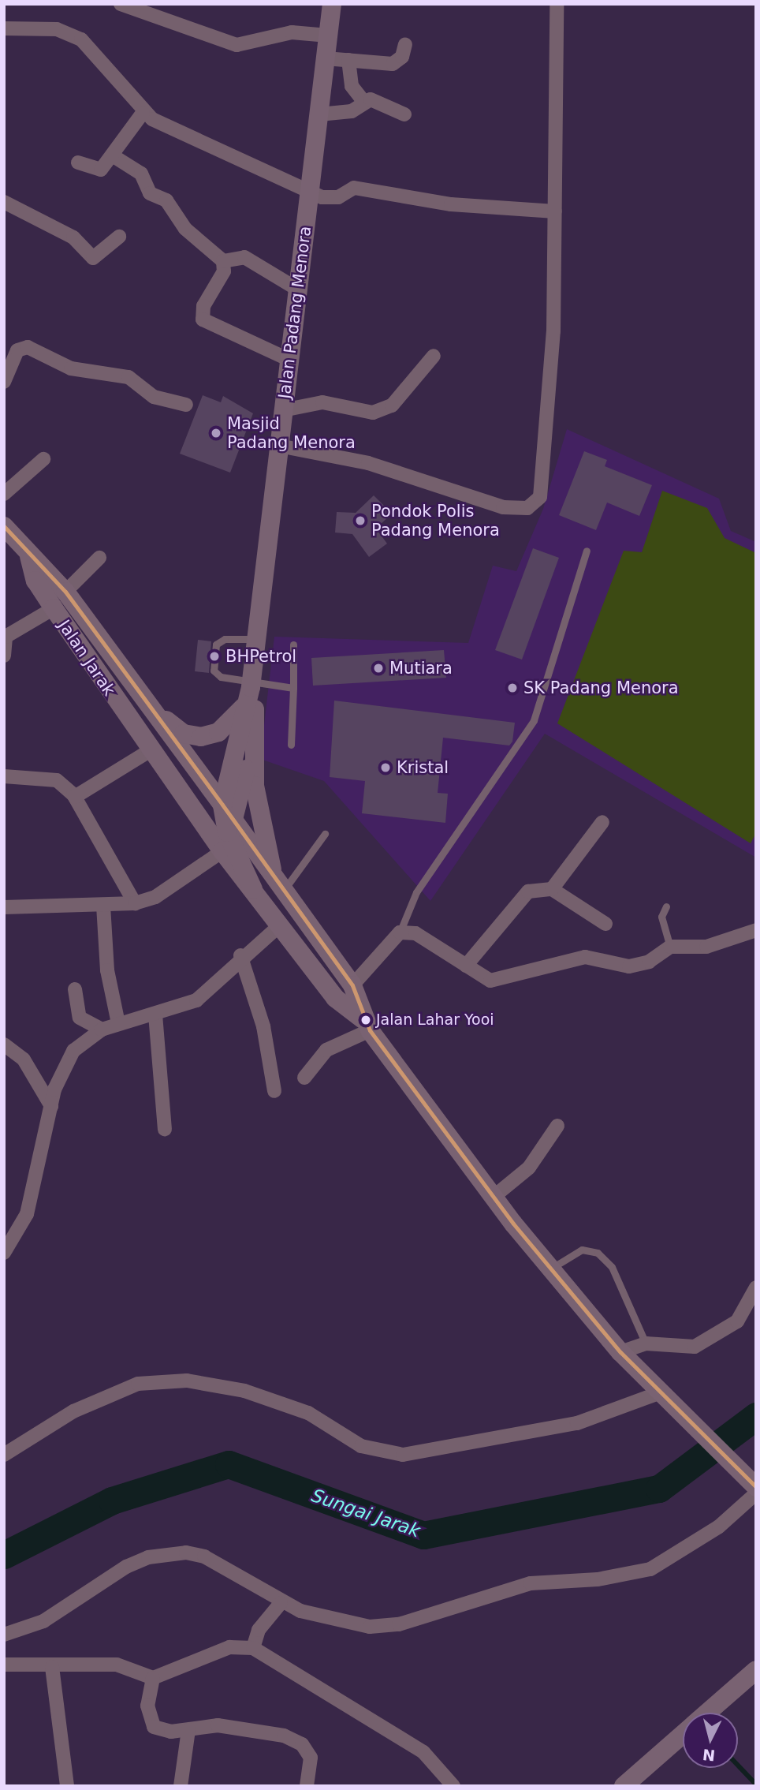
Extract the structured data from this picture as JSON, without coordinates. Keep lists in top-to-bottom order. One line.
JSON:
{"streets":{"main road":["Jalan Padang Menora","Jalan Jarak"]},"crossings":[["Jalan Padang Menora","Jalan Jarak"]],"water":["Sungai Jarak"],"places":["Masjid Padang Menora","Pondok Polis Padang Menora","BHPetrol","Mutiara","SK Padang Menora","Kristal","Jalan Lahar Yooi"],"north":"bottom"}
